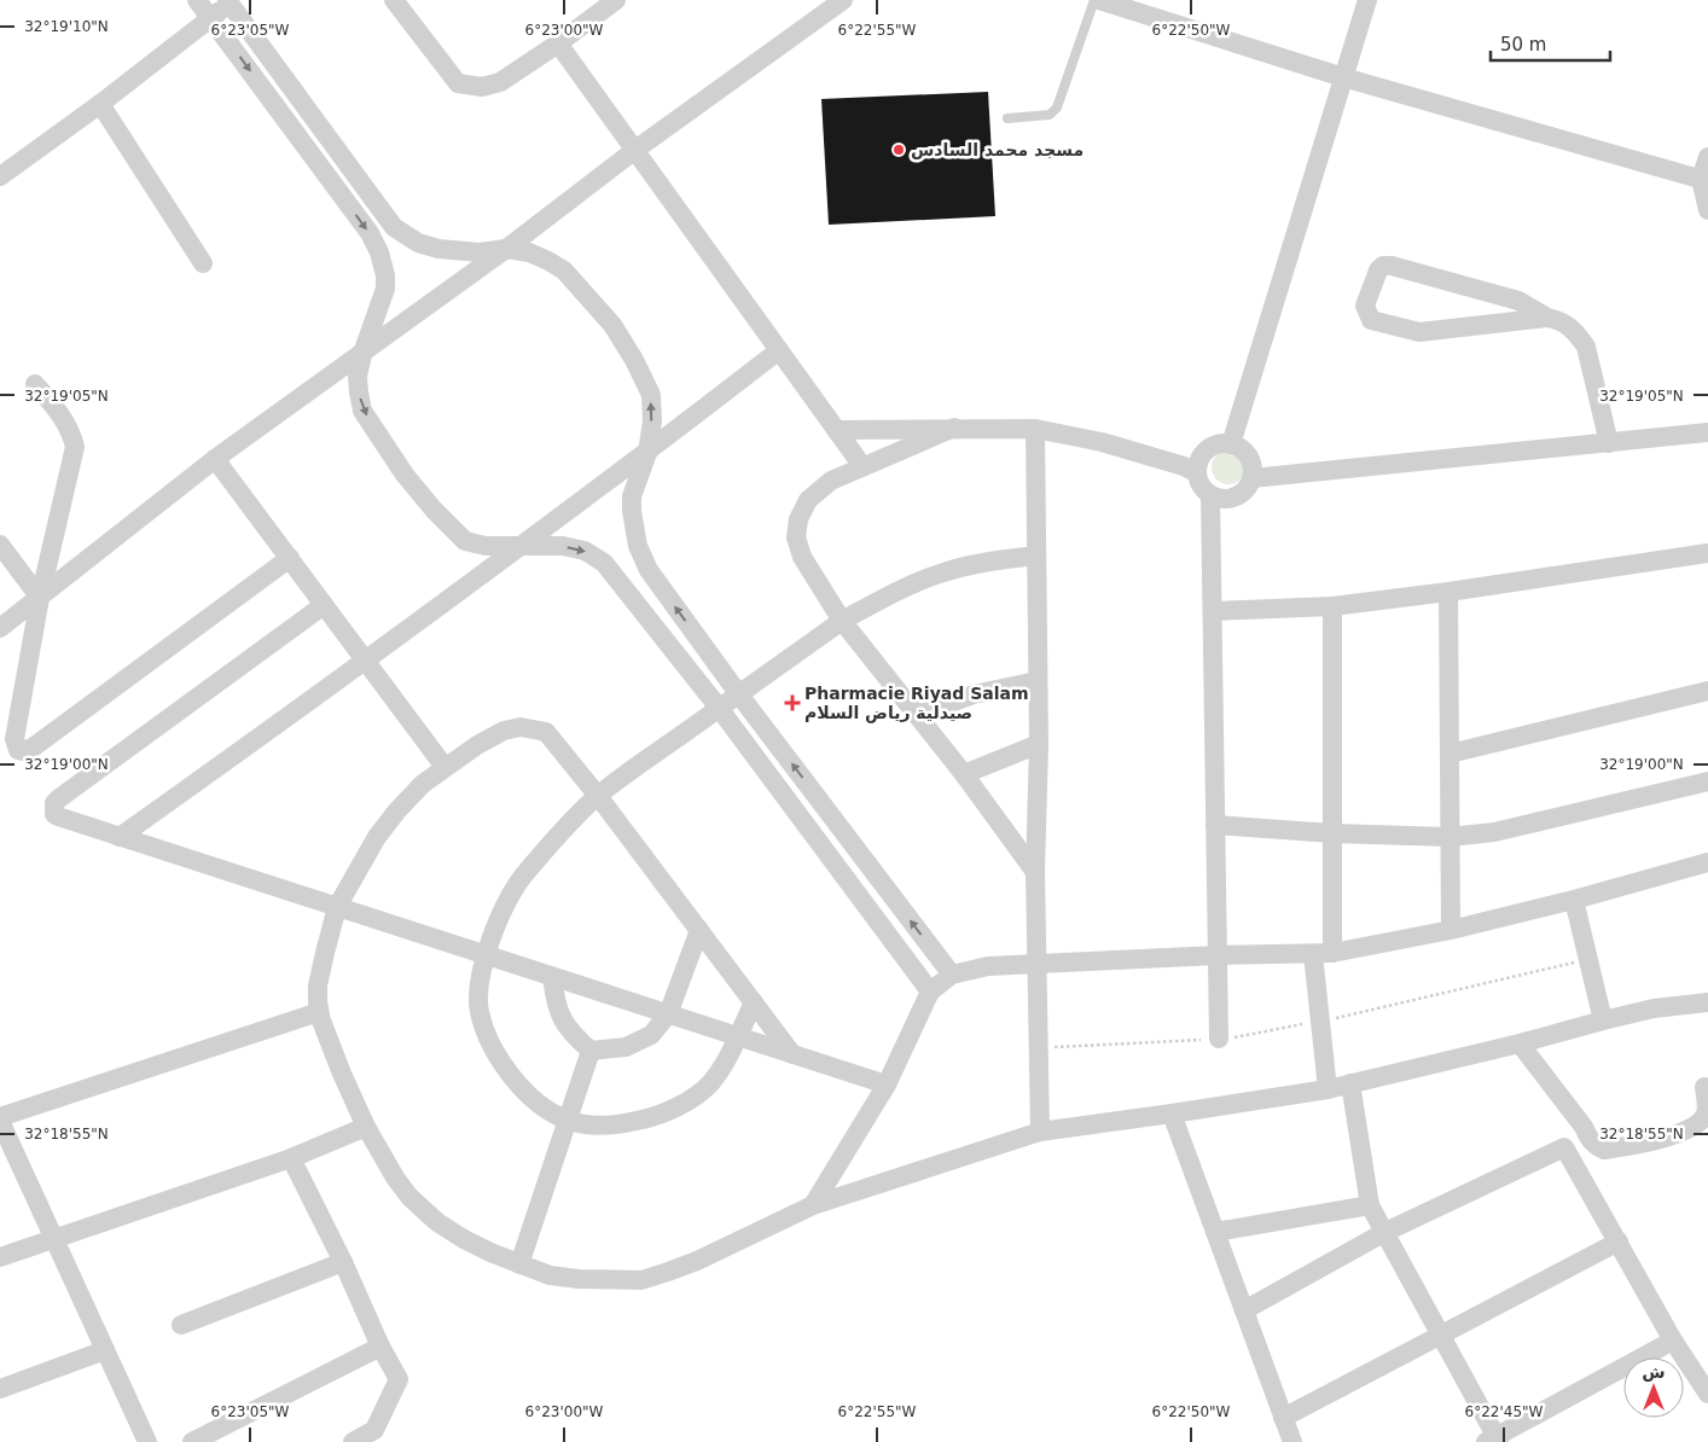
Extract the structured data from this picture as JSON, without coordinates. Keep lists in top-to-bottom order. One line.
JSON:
{"places":{"other":["مسجد محمد السادس"],"health":["Pharmacie Riyad Salam صيدلية رياض السلام"]},"scale_bar":"50 m","north":"top","coordinates":["32°19'10\"N","6°23'05\"W","6°23'00\"W","6°22'55\"W","6°22'50\"W","32°19'05\"N","32°19'00\"N","32°18'55\"N","6°22'45\"W"]}
